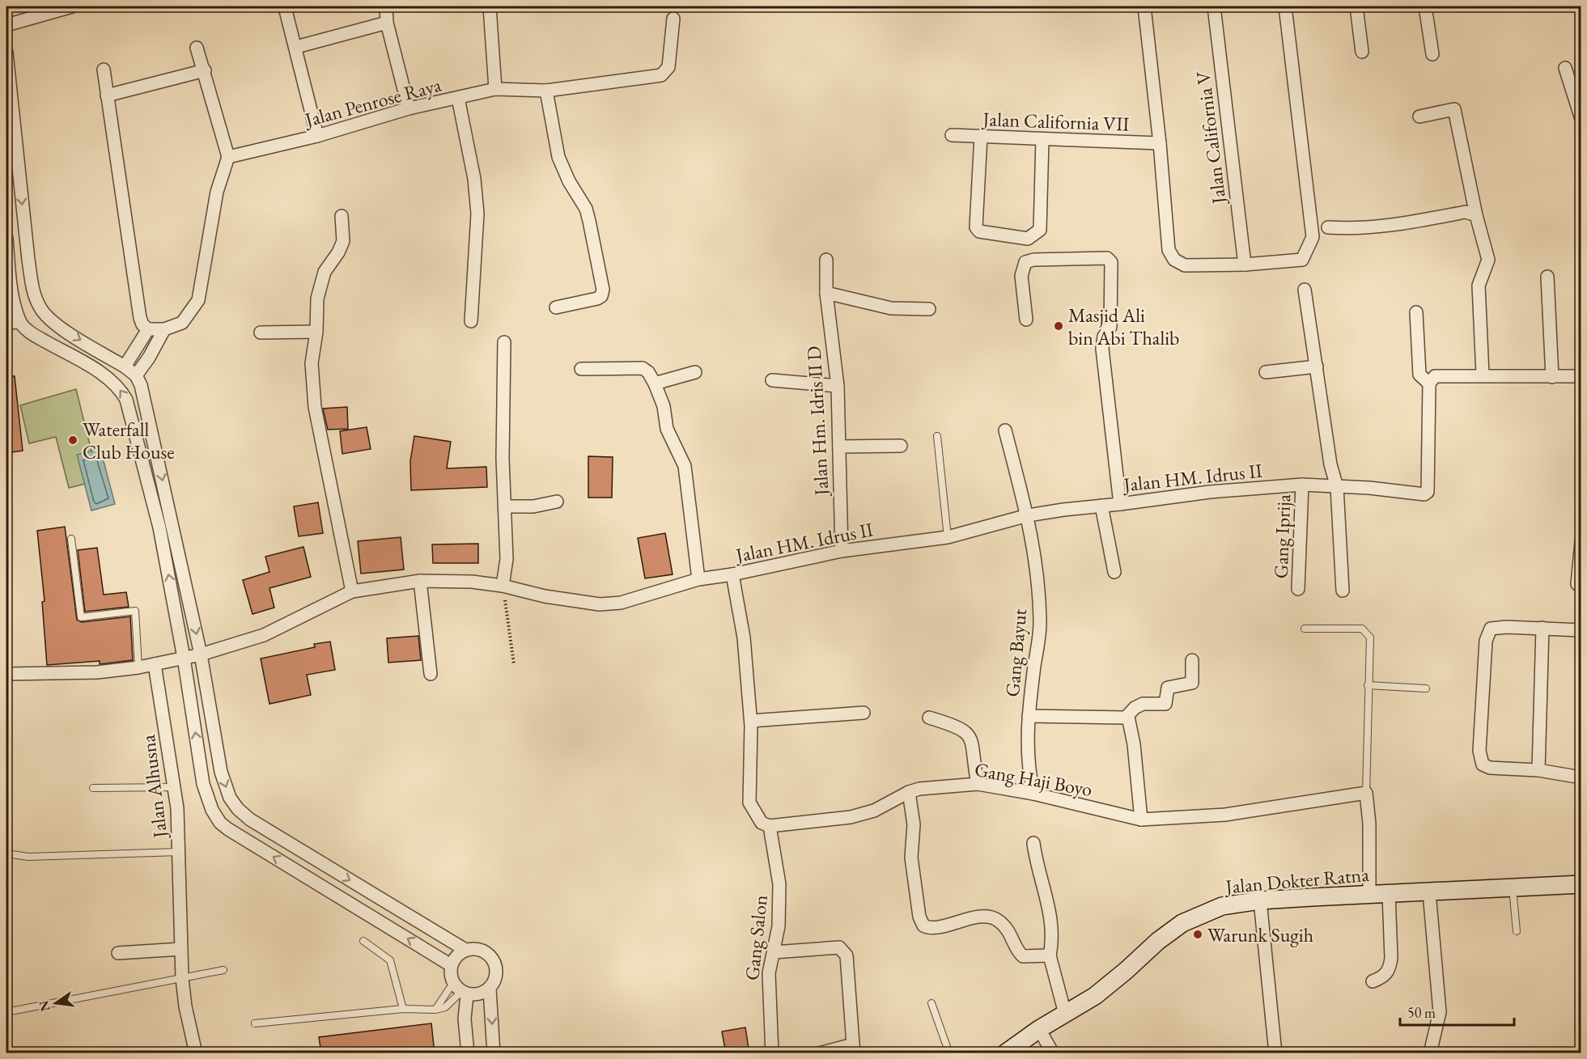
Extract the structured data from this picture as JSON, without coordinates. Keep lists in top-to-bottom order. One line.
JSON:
{"streets":{"street":["Jalan Penrose Raya","Jalan California VII","Jalan California V","Jalan Hm. Idris II D","Jalan HM. Idrus II","Gang Iprija","Gang Bayut","Gang Haji Boyo","Jalan Alhusna","Jalan Dokter Ratna","Gang Salon"]},"crossings":[["Jalan Hm. Idris II D","Jalan HM. Idrus II"],["Jalan HM. Idrus II","Gang Iprija"],["Jalan HM. Idrus II","Gang Bayut"],["Jalan HM. Idrus II","Jalan Alhusna"],["Gang Bayut","Gang Haji Boyo"],["Gang Haji Boyo","Gang Salon"]],"places":["Masjid Ali bin Abi Thalib","Waterfall Club House","Warunk Sugih"],"scale_bar":"50 m","north":"left"}
